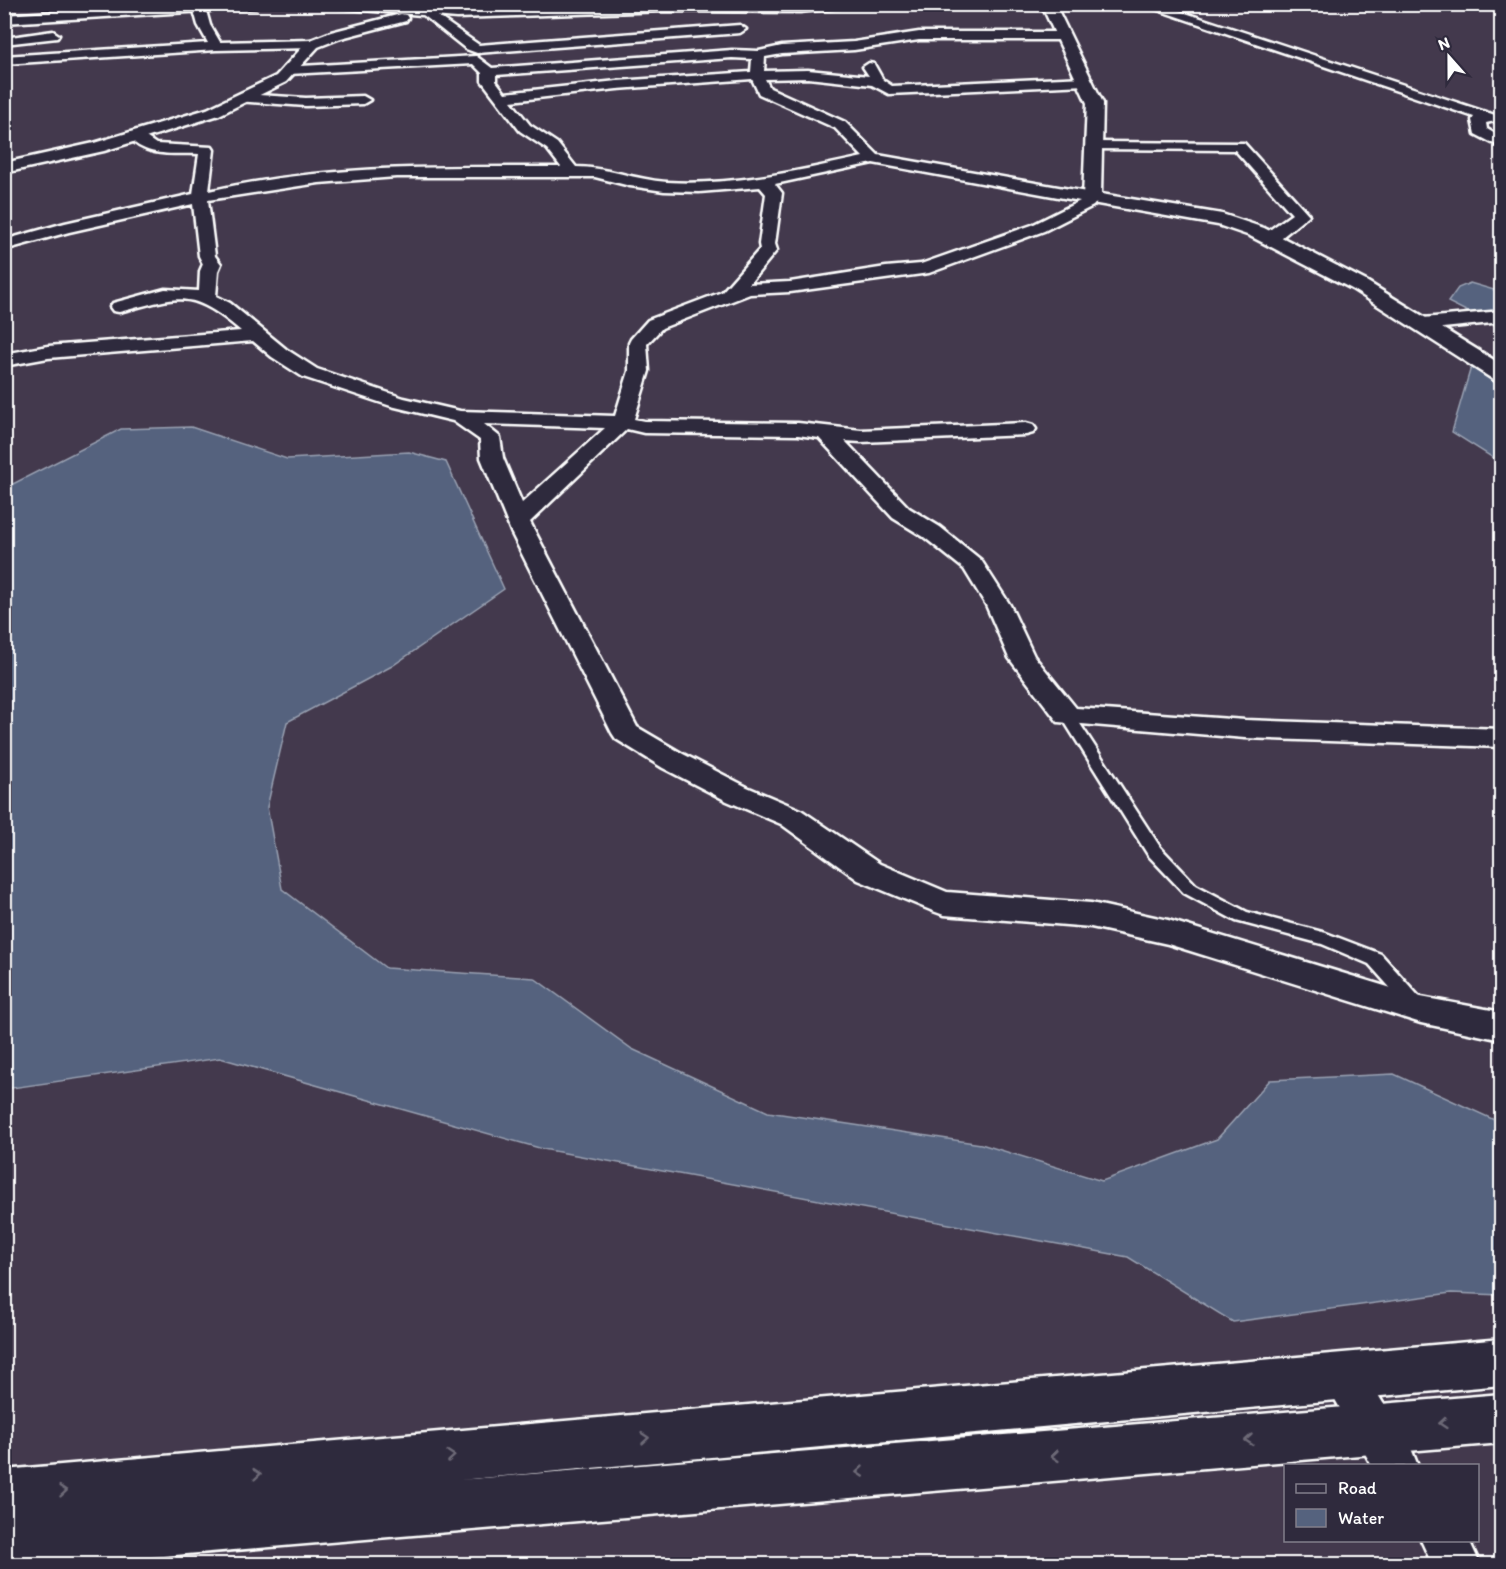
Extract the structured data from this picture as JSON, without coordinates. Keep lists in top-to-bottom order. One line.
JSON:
{"legend":["Road","Water"],"north":"top"}
